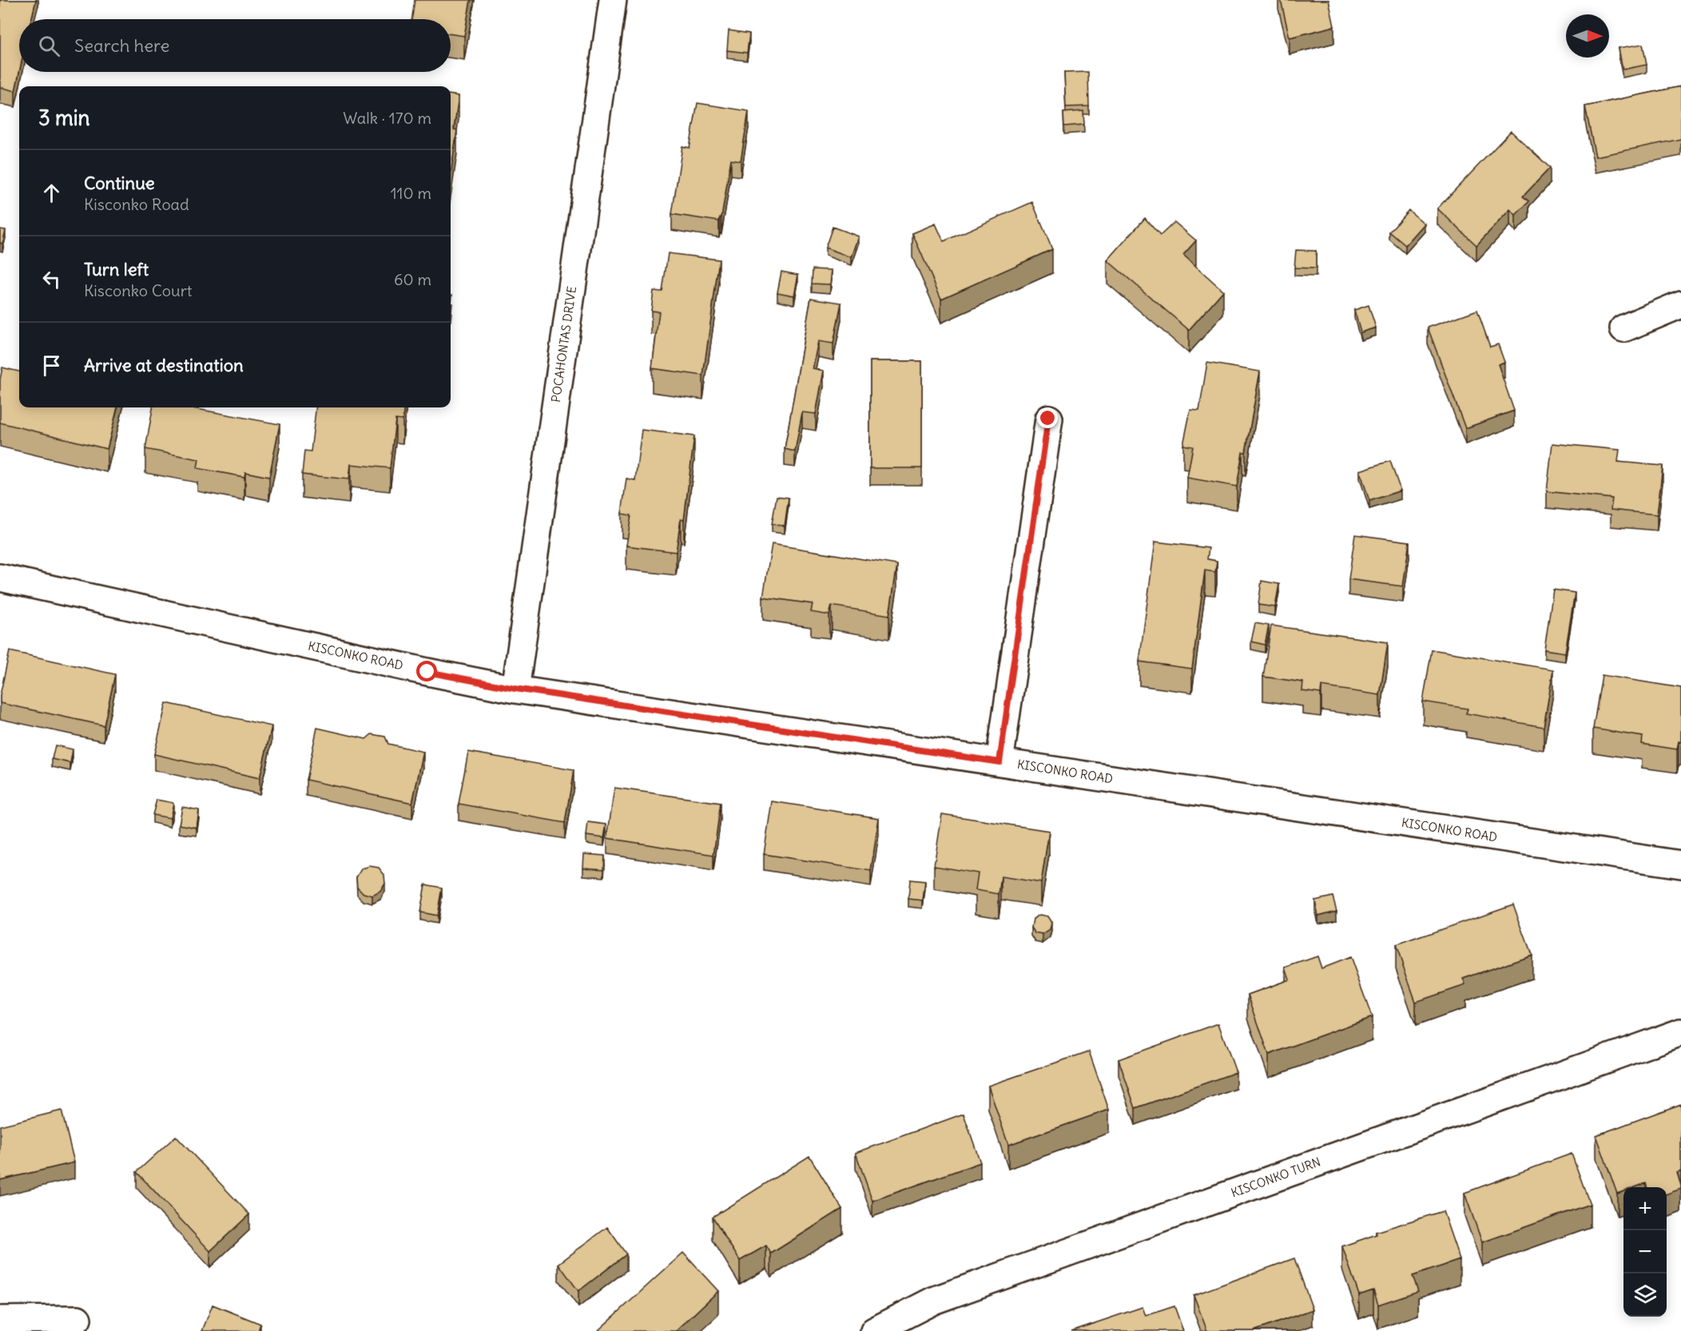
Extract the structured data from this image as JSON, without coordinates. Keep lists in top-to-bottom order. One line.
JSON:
{"streets":{"street":["POCAHONTAS DRIVE","KISCONKO ROAD","KISCONKO TURN"]},"crossings":[["POCAHONTAS DRIVE","KISCONKO ROAD"]],"north":"right","page":{"search":"Search here","heading":["3 min","Walk · 170 m"],"list":[["Continue","Kisconko Road","110 m"],["Turn left","Kisconko Court","60 m"],"Arrive at destination"],"map_buttons":["+","−"]}}
